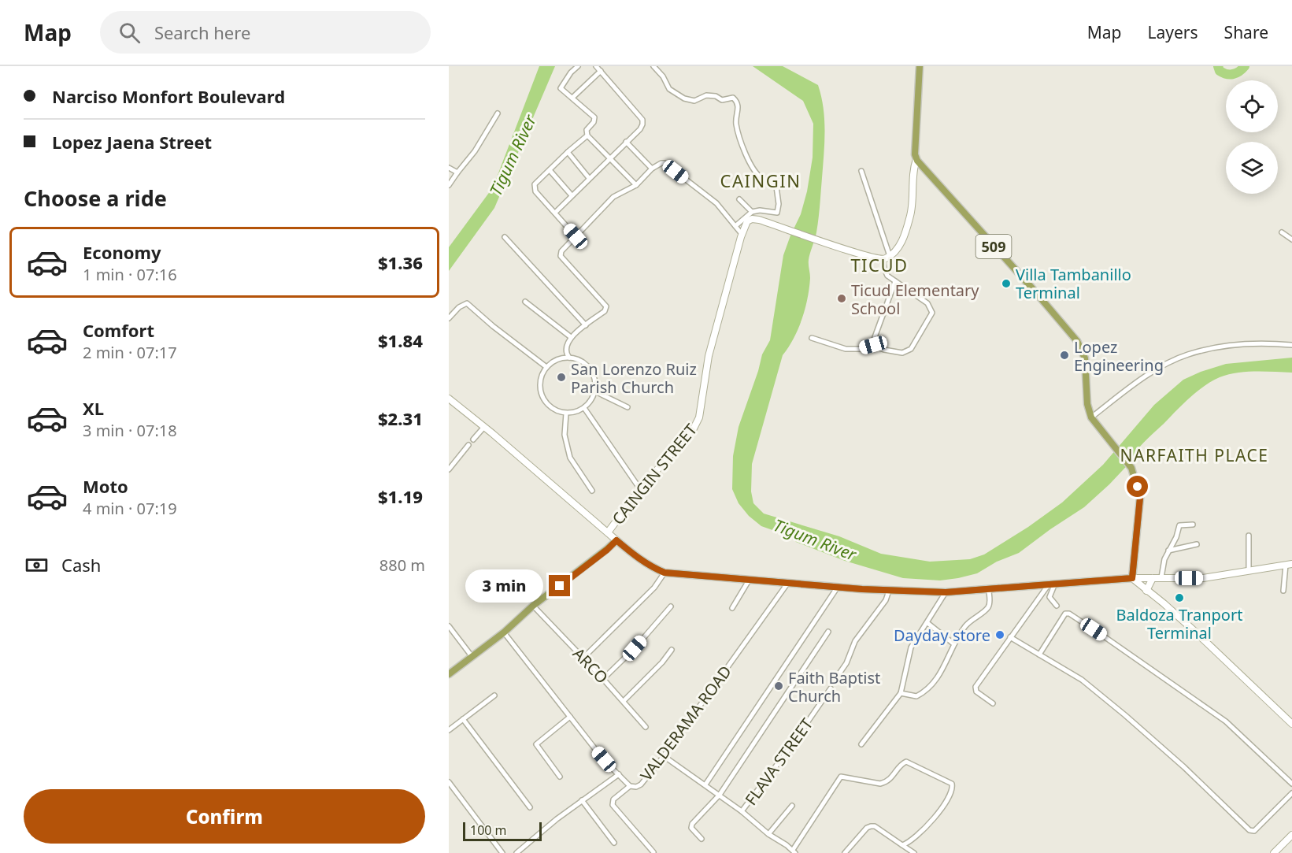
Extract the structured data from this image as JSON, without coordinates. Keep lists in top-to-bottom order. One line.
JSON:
{"streets":{"main road":["509","CAINGIN STREET"],"street":["ARCO","VALDERAMA ROAD","FLAVA STREET"]},"districts":["CAINGIN","TICUD","NARFAITH PLACE"],"water":["Tigum River"],"places":["Villa Tambanillo Terminal","Ticud Elementary School","Lopez Engineering","San Lorenzo Ruiz Parish Church","Baldoza Tranport Terminal","Dayday store","Faith Baptist Church"],"scale_bar":"100 m","page":{"header":"Map","search":"Search here","nav":["Map","Layers","Share"],"banner":["Narciso Monfort Boulevard","Lopez Jaena Street"],"heading":"Choose a ride","list":[{"name":"Economy","note":"1 min · 07:16","value":"$1.36"},{"name":"Comfort","note":"2 min · 07:17","value":"$1.84"},{"name":"XL","note":"3 min · 07:18","value":"$2.31"},{"name":"Moto","note":"4 min · 07:19","value":"$1.19"}],"pay":["Cash","880 m"],"bubble":"3 min","buttons":"Confirm","scale":"100 m"}}
